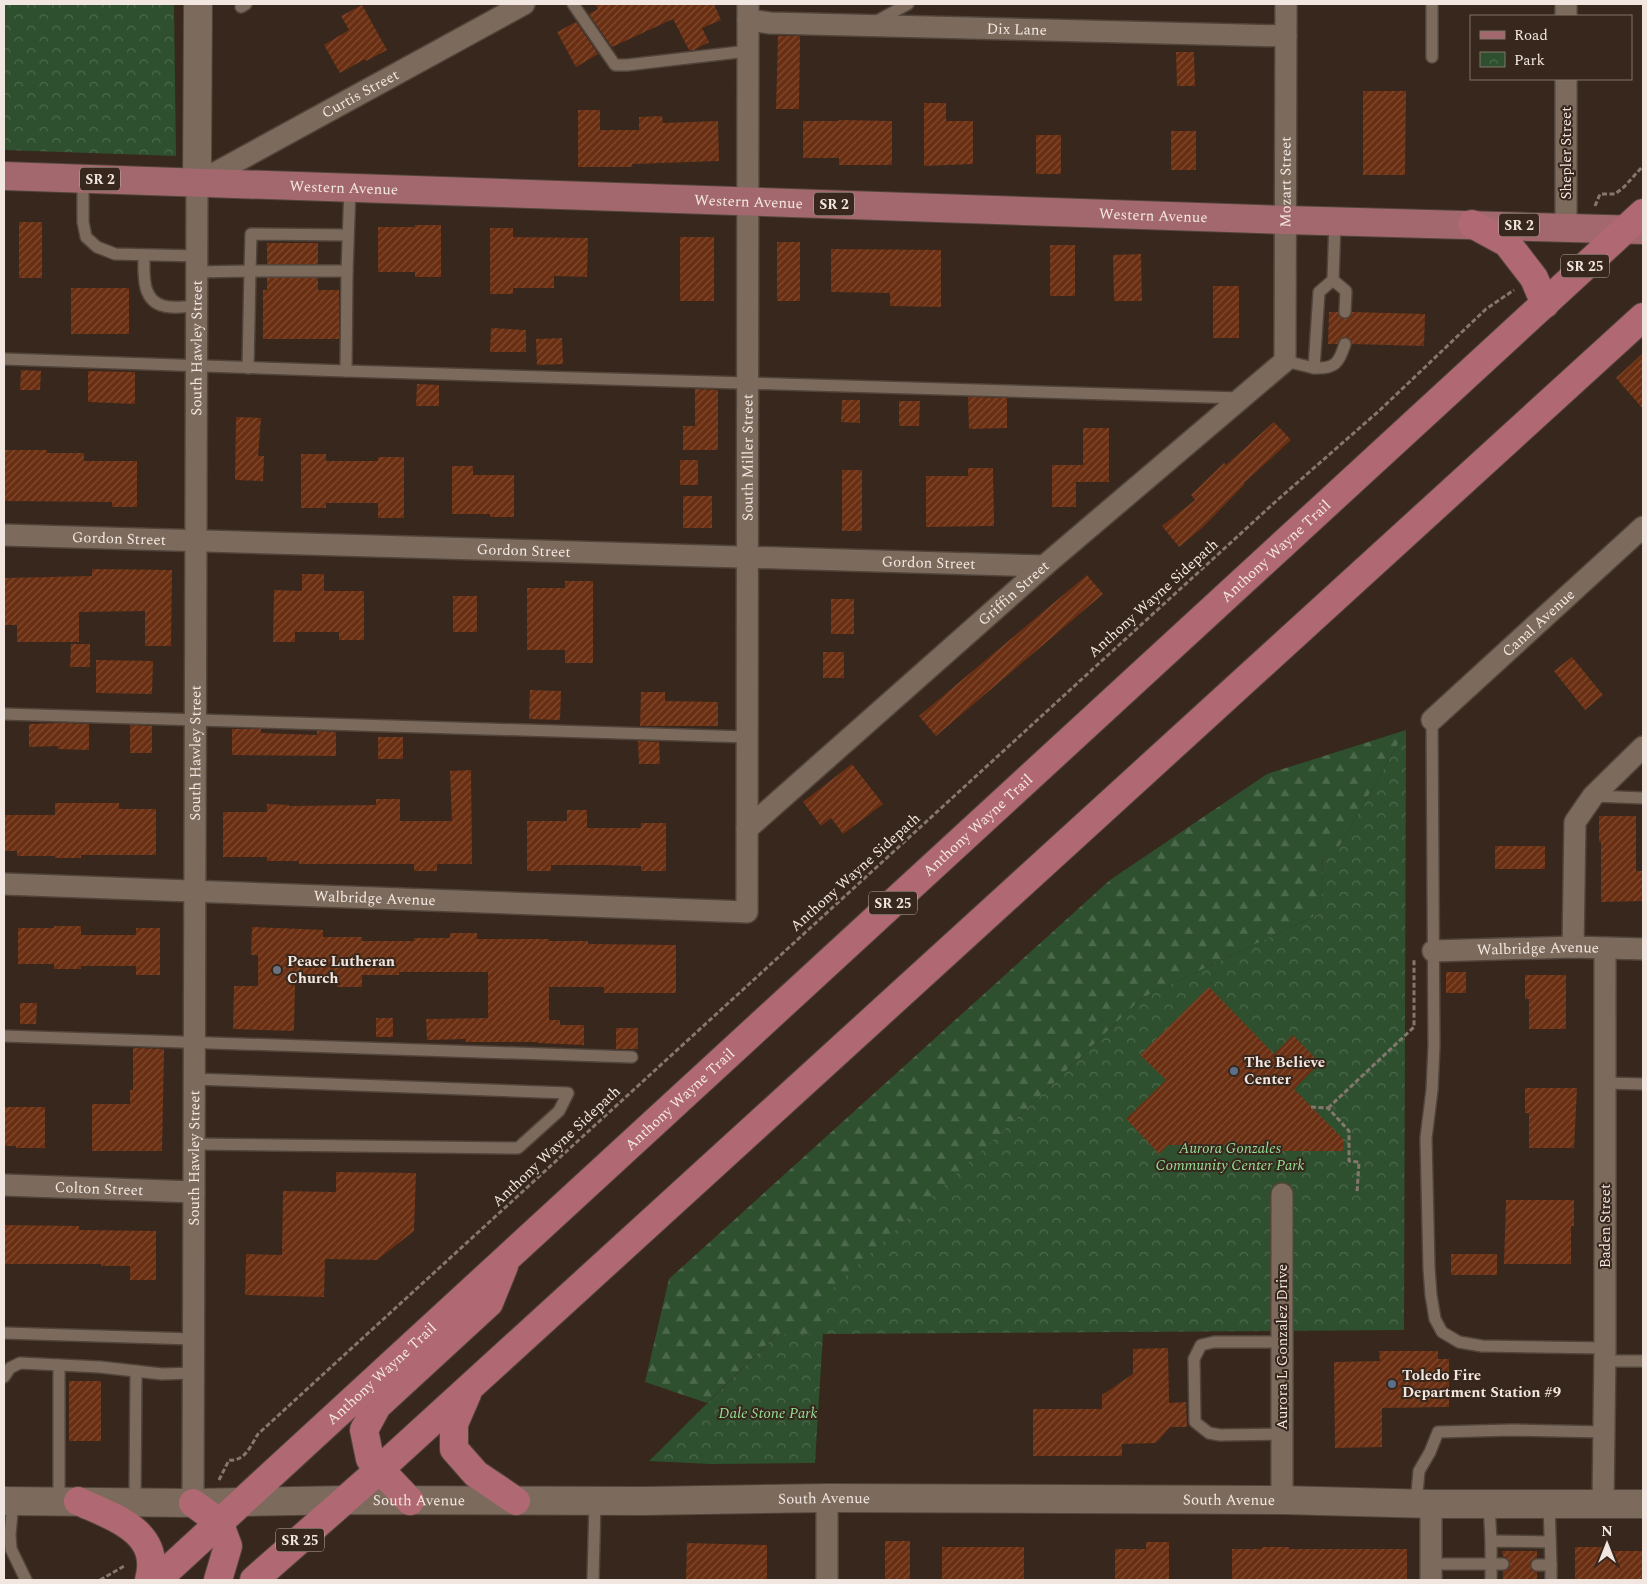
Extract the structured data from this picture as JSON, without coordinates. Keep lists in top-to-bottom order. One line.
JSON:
{"streets":{"highway":["SR 25","Anthony Wayne Trail"],"main road":["SR 2","Western Avenue"],"street":["Dix Lane","Curtis Street","Shepler Street","Mozart Street","South Hawley Street","South Miller Street","Gordon Street","Griffin Street","Canal Avenue","Walbridge Avenue","Colton Street","Baden Street","Aurora L Gonzalez Drive","South Avenue"],"path":["Anthony Wayne Sidepath"]},"crossings":[["Dix Lane","Mozart Street"],["Dix Lane","South Miller Street"],["Curtis Street","Western Avenue"],["Curtis Street","South Hawley Street"],["Shepler Street","Western Avenue"],["Mozart Street","Western Avenue"],["Mozart Street","Griffin Street"],["Western Avenue","South Hawley Street"],["Western Avenue","South Miller Street"],["Western Avenue","Anthony Wayne Trail"],["SR 25","South Avenue"],["South Hawley Street","Gordon Street"],["South Hawley Street","Walbridge Avenue"],["South Hawley Street","Colton Street"],["South Hawley Street","South Avenue"],["South Miller Street","Gordon Street"],["South Miller Street","Griffin Street"],["South Miller Street","Walbridge Avenue"],["Gordon Street","Griffin Street"],["Anthony Wayne Trail","South Avenue"],["Walbridge Avenue","Baden Street"],["Baden Street","South Avenue"],["Aurora L Gonzalez Drive","South Avenue"]],"parks":["Aurora Gonzales Community Center Park","Dale Stone Park"],"places":["Peace Lutheran Church","The Believe Center","Toledo Fire Department Station #9"],"legend":["Road","Park"],"north":"top"}
